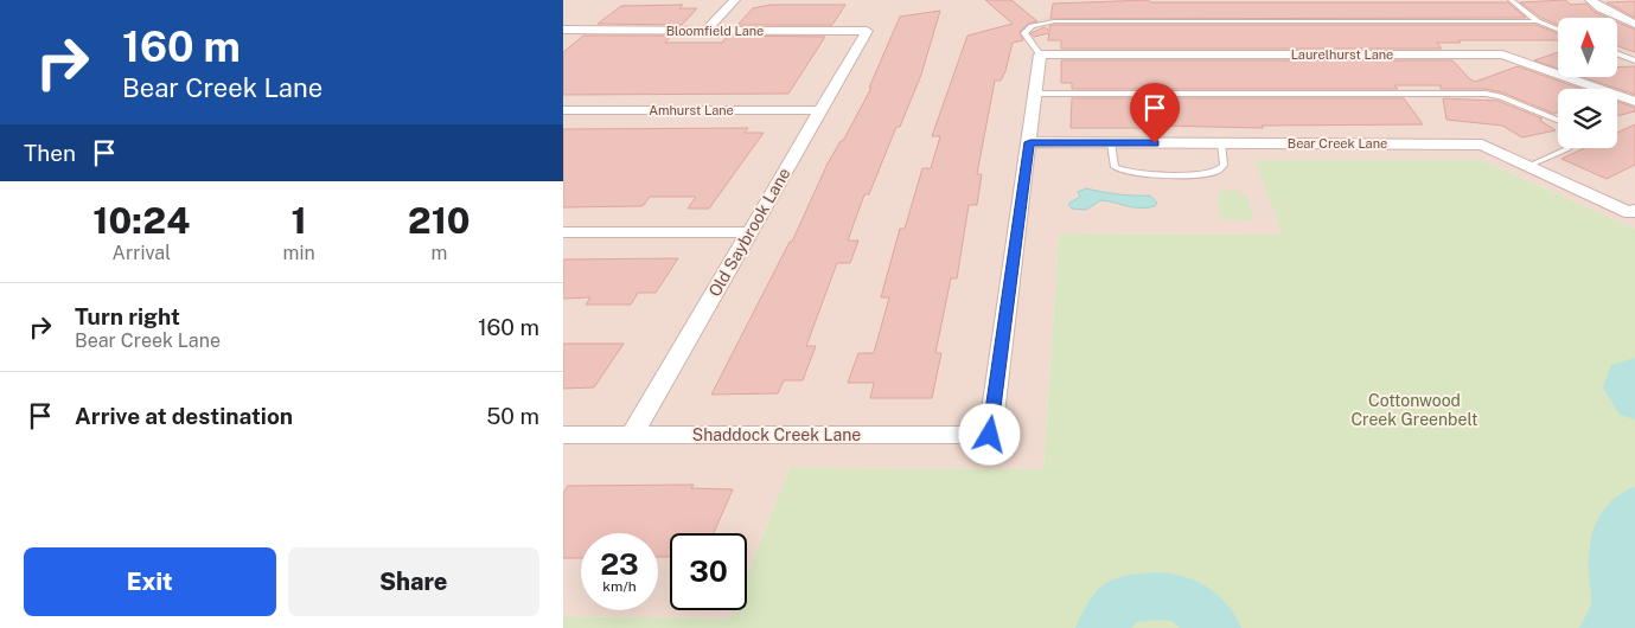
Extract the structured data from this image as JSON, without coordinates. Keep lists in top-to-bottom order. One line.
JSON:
{"streets":{"street":["Bloomfield Lane","Laurelhurst Lane","Amhurst Lane","Bear Creek Lane","Old Saybrook Lane","Shaddock Creek Lane"]},"crossings":[["Bloomfield Lane","Old Saybrook Lane"],["Amhurst Lane","Old Saybrook Lane"],["Bear Creek Lane","Shaddock Creek Lane"],["Old Saybrook Lane","Shaddock Creek Lane"]],"parks":["Cottonwood Creek Greenbelt"],"north":"top","page":{"turn":["160 m","Bear Creek Lane"],"then":"Then","eta":["10:24","Arrival","1","min","210","m"],"list":[{"name":"Turn right","note":"Bear Creek Lane","value":"160 m"},{"name":"Arrive at destination","value":"50 m"}],"speed":"23 km/h","limit":"30","buttons":["Exit","Share"]}}
